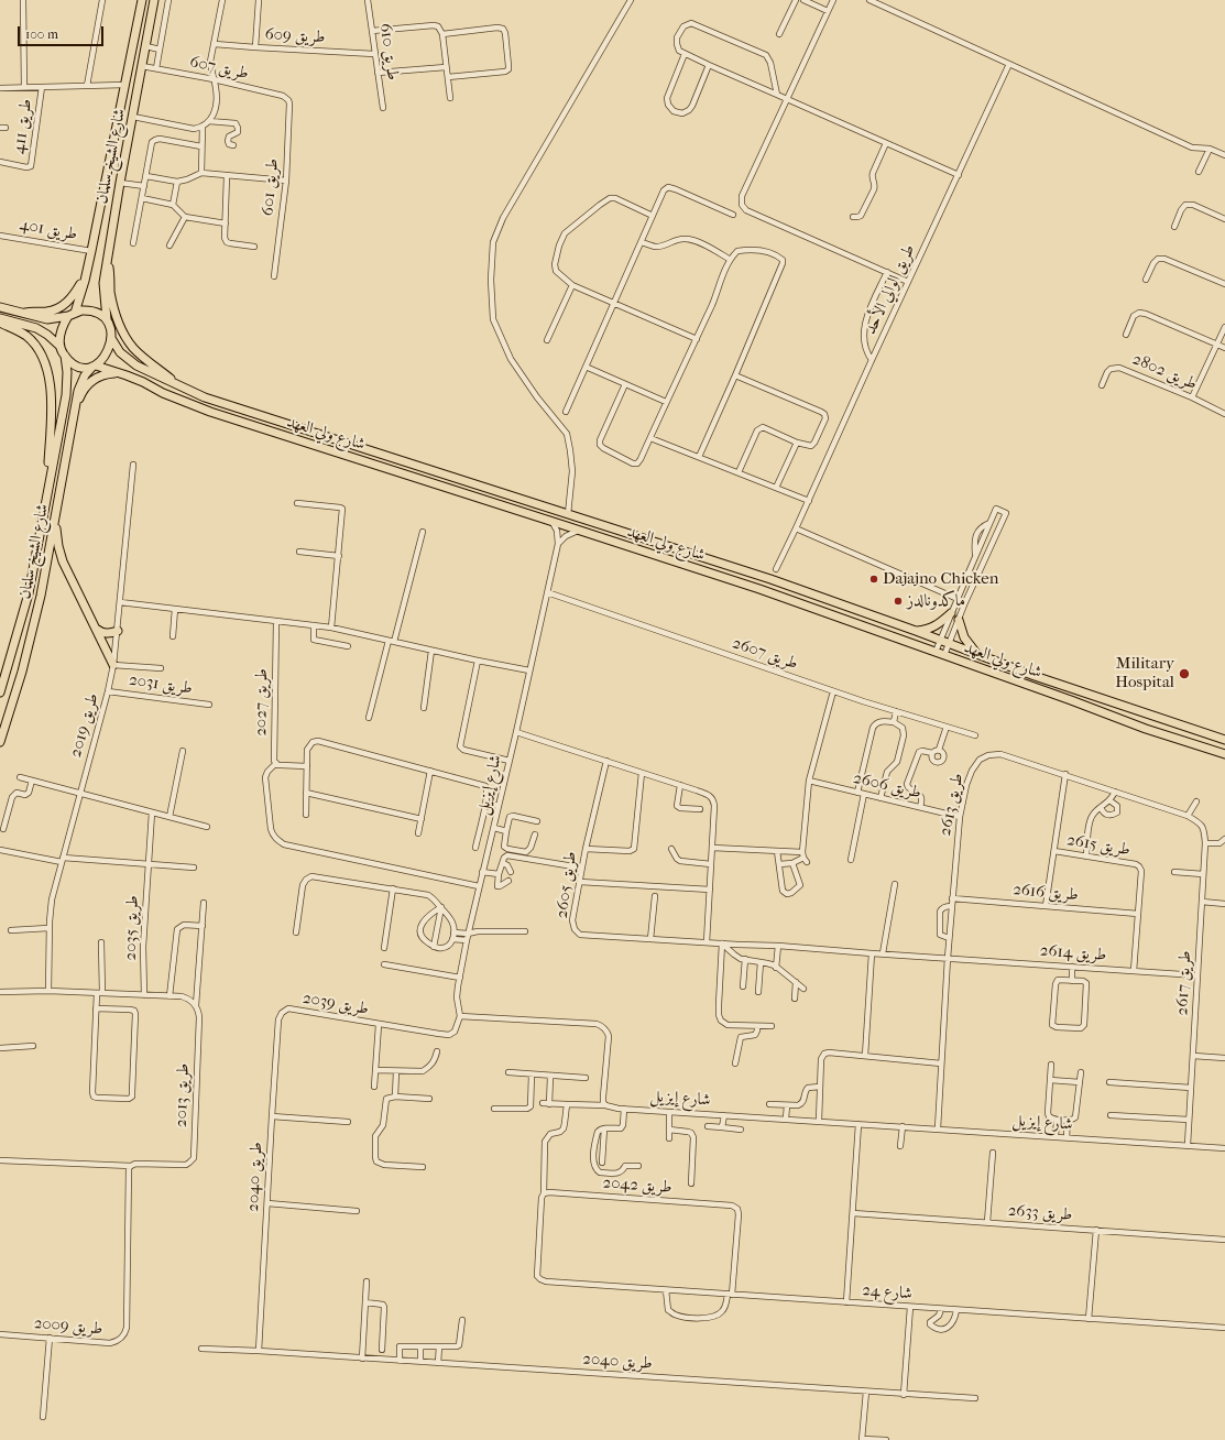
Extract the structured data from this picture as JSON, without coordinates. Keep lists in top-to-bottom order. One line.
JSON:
{"streets":{"main road":["شارع الشيخ سلمان","شارع ولي العهد"],"street":["طريق 609","طريق 610","طريق 607","طريق 411","طريق 601","طريق 401","طريق الوالي الأحد","طريق 2802","طريق 2607","طريق 2031","طريق 2027","طريق 2019","شارع إيزيل","طريق 2606","طريق 2613","طريق 2615","طريق 2605","طريق 2616","طريق 2035","طريق 2614","طريق 2617","طريق 2039","طريق 2013","طريق 2040","طريق 2042","طريق 2633","شارع 24","طريق 2009"]},"crossings":[["طريق 609","طريق 610"],["طريق 607","شارع الشيخ سلمان"],["طريق 607","طريق 601"],["طريق 411","شارع الشيخ سلمان"],["شارع الشيخ سلمان","طريق 401"],["شارع الشيخ سلمان","شارع ولي العهد"],["شارع ولي العهد","شارع إيزيل"],["طريق 2607","شارع إيزيل"],["طريق 2031","طريق 2019"],["شارع إيزيل","طريق 2613"],["شارع إيزيل","طريق 2617"],["شارع إيزيل","طريق 2039"],["طريق 2606","طريق 2613"],["طريق 2613","طريق 2615"],["طريق 2613","طريق 2616"],["طريق 2613","طريق 2614"],["طريق 2613","طريق 2617"],["طريق 2615","طريق 2616"],["طريق 2615","طريق 2614"],["طريق 2614","طريق 2617"],["طريق 2039","طريق 2040"],["طريق 2013","طريق 2009"],["طريق 2042","شارع 24"]],"places":["Dajajno Chicken","ماكدونالدز","Military Hospital"],"scale_bar":"100 m"}
